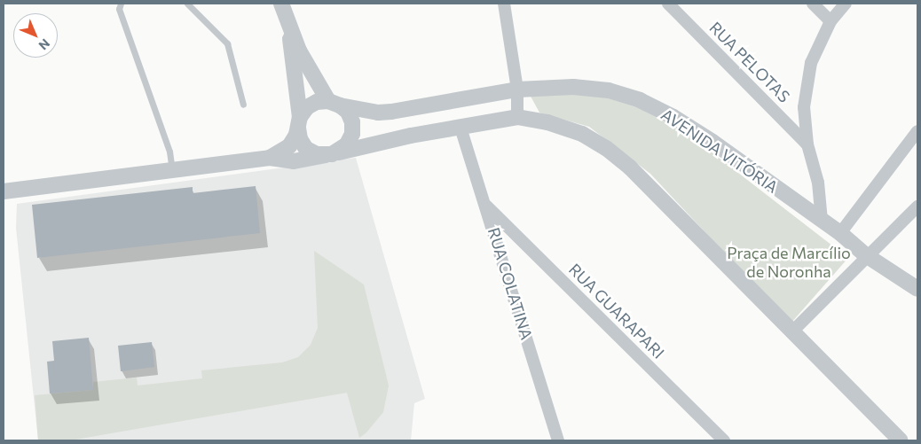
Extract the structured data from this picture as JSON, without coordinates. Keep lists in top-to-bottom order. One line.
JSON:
{"streets":{"street":["RUA PELOTAS","AVENIDA VITÓRIA","RUA COLATINA","RUA GUARAPARI"]},"crossings":[["RUA COLATINA","RUA GUARAPARI"]],"parks":["Praça de Marcílio de Noronha"],"north":"bottom right"}
